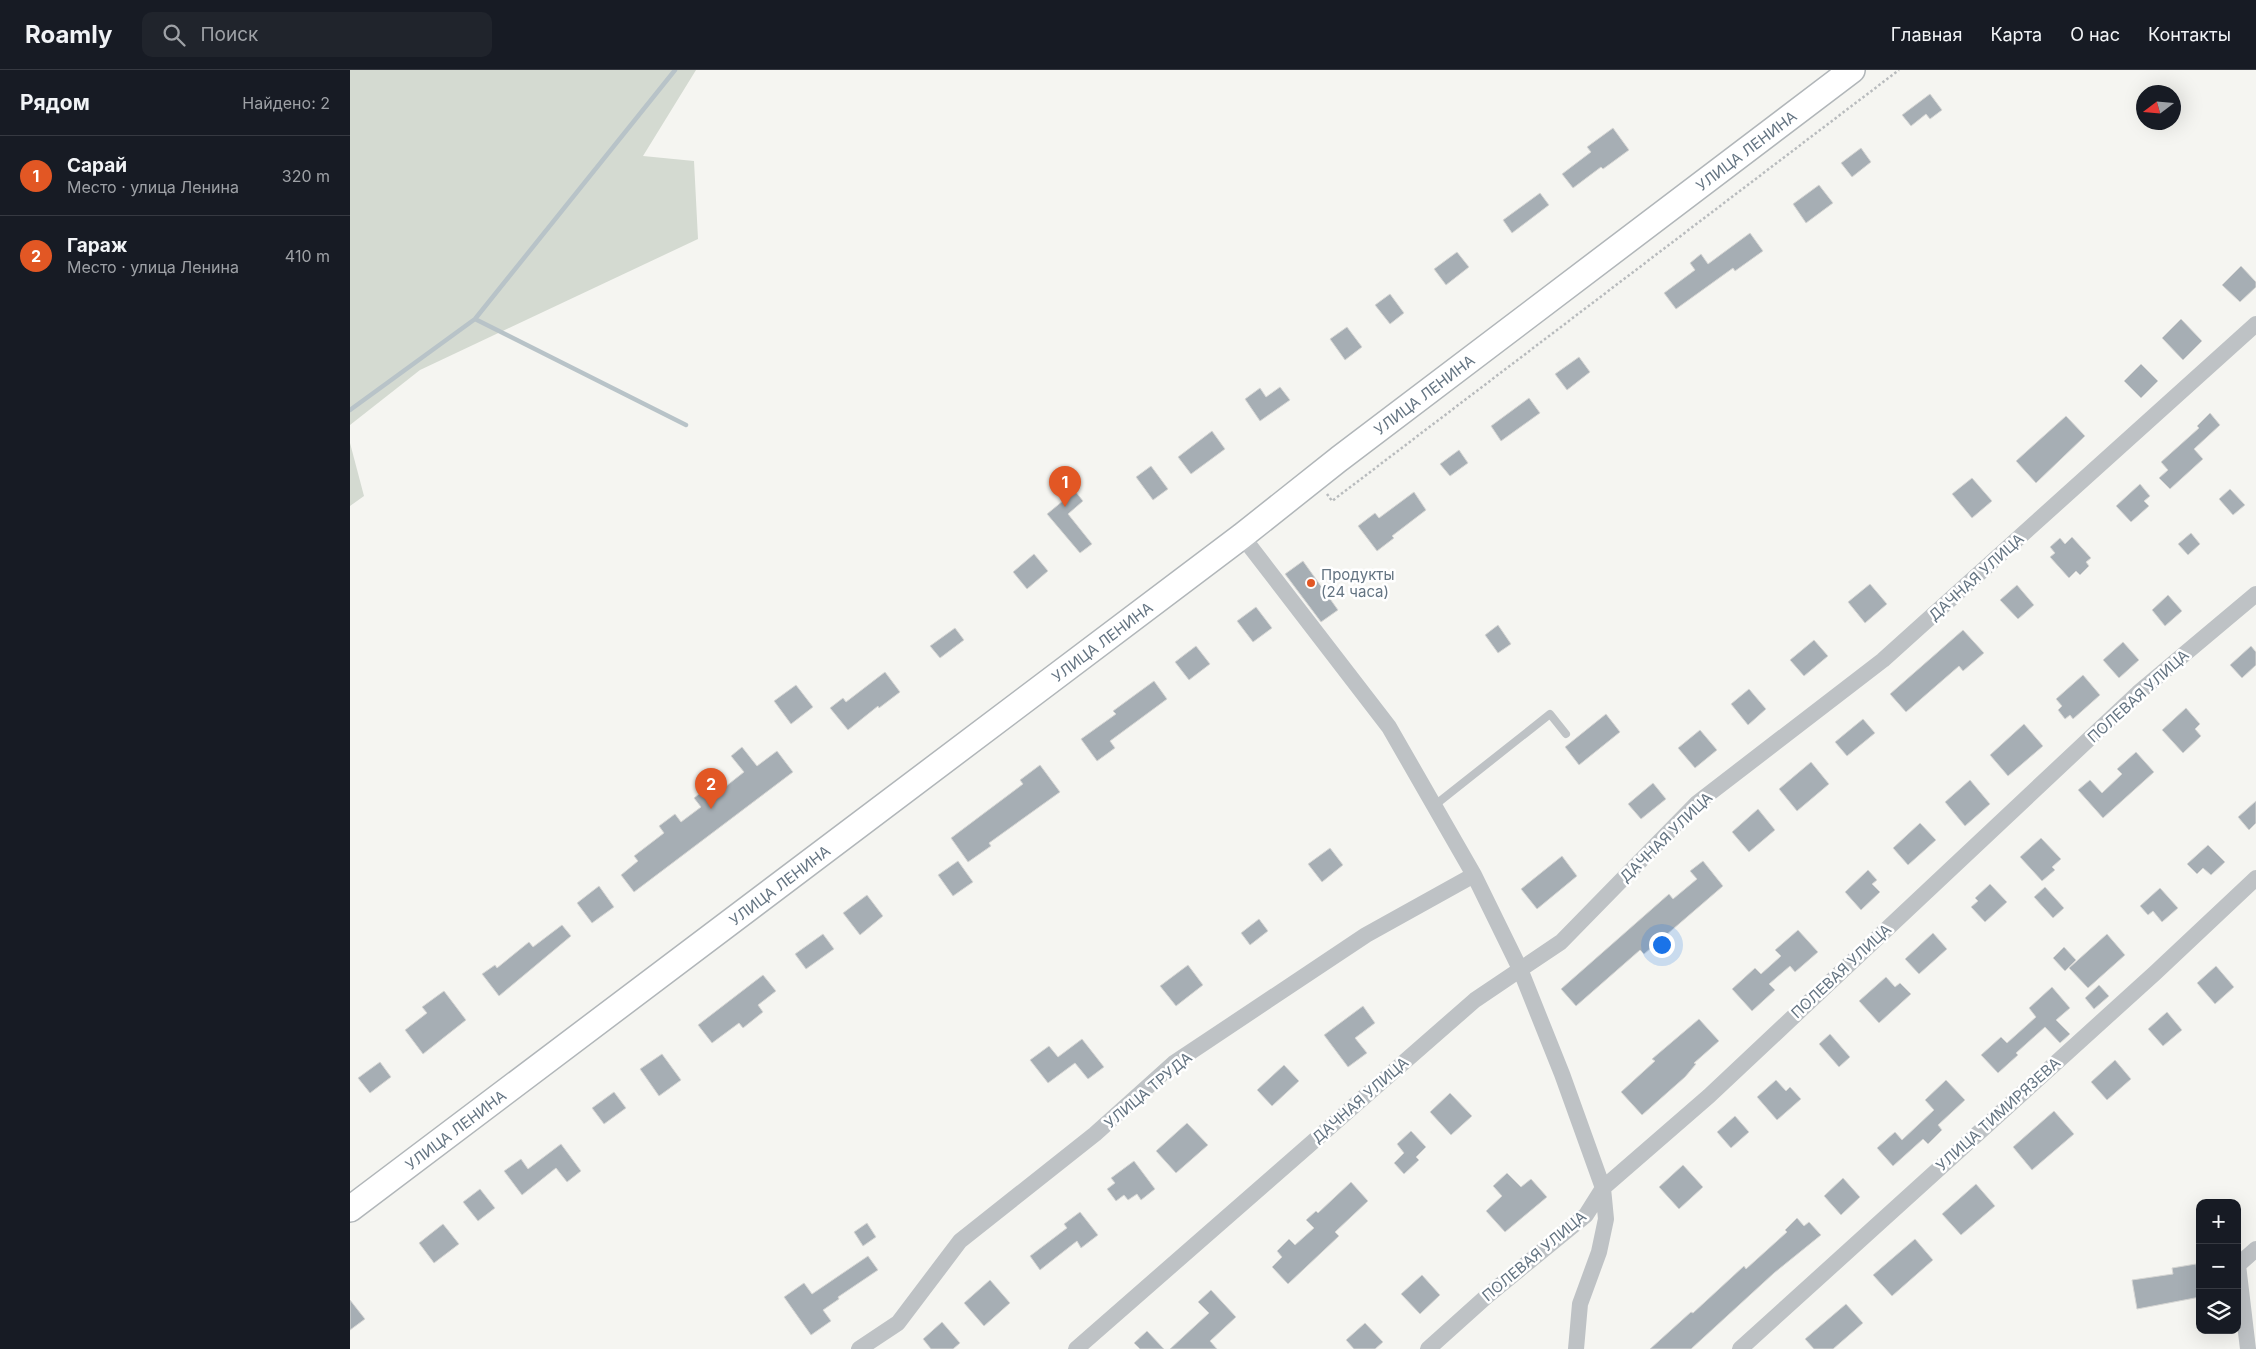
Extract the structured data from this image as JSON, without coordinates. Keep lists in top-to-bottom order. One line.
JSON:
{"streets":{"main road":["УЛИЦА ЛЕНИНА"],"street":["ДАЧНАЯ УЛИЦА","ПОЛЕВАЯ УЛИЦА","УЛИЦА ТРУДА","УЛИЦА ТИМИРЯЗЕВА"]},"places":["Продукты (24 часа)"],"north":"left","page":{"header":"Roamly","search":"Поиск","nav":["Главная","Карта","О нас","Контакты"],"heading":["Рядом","Найдено: 2"],"list":[{"mark":"1","name":"Сарай","note":"Место · улица Ленина","value":"320 m"},{"mark":"2","name":"Гараж","note":"Место · улица Ленина","value":"410 m"}],"pins":["1","2"],"map_buttons":["+","−"]}}
